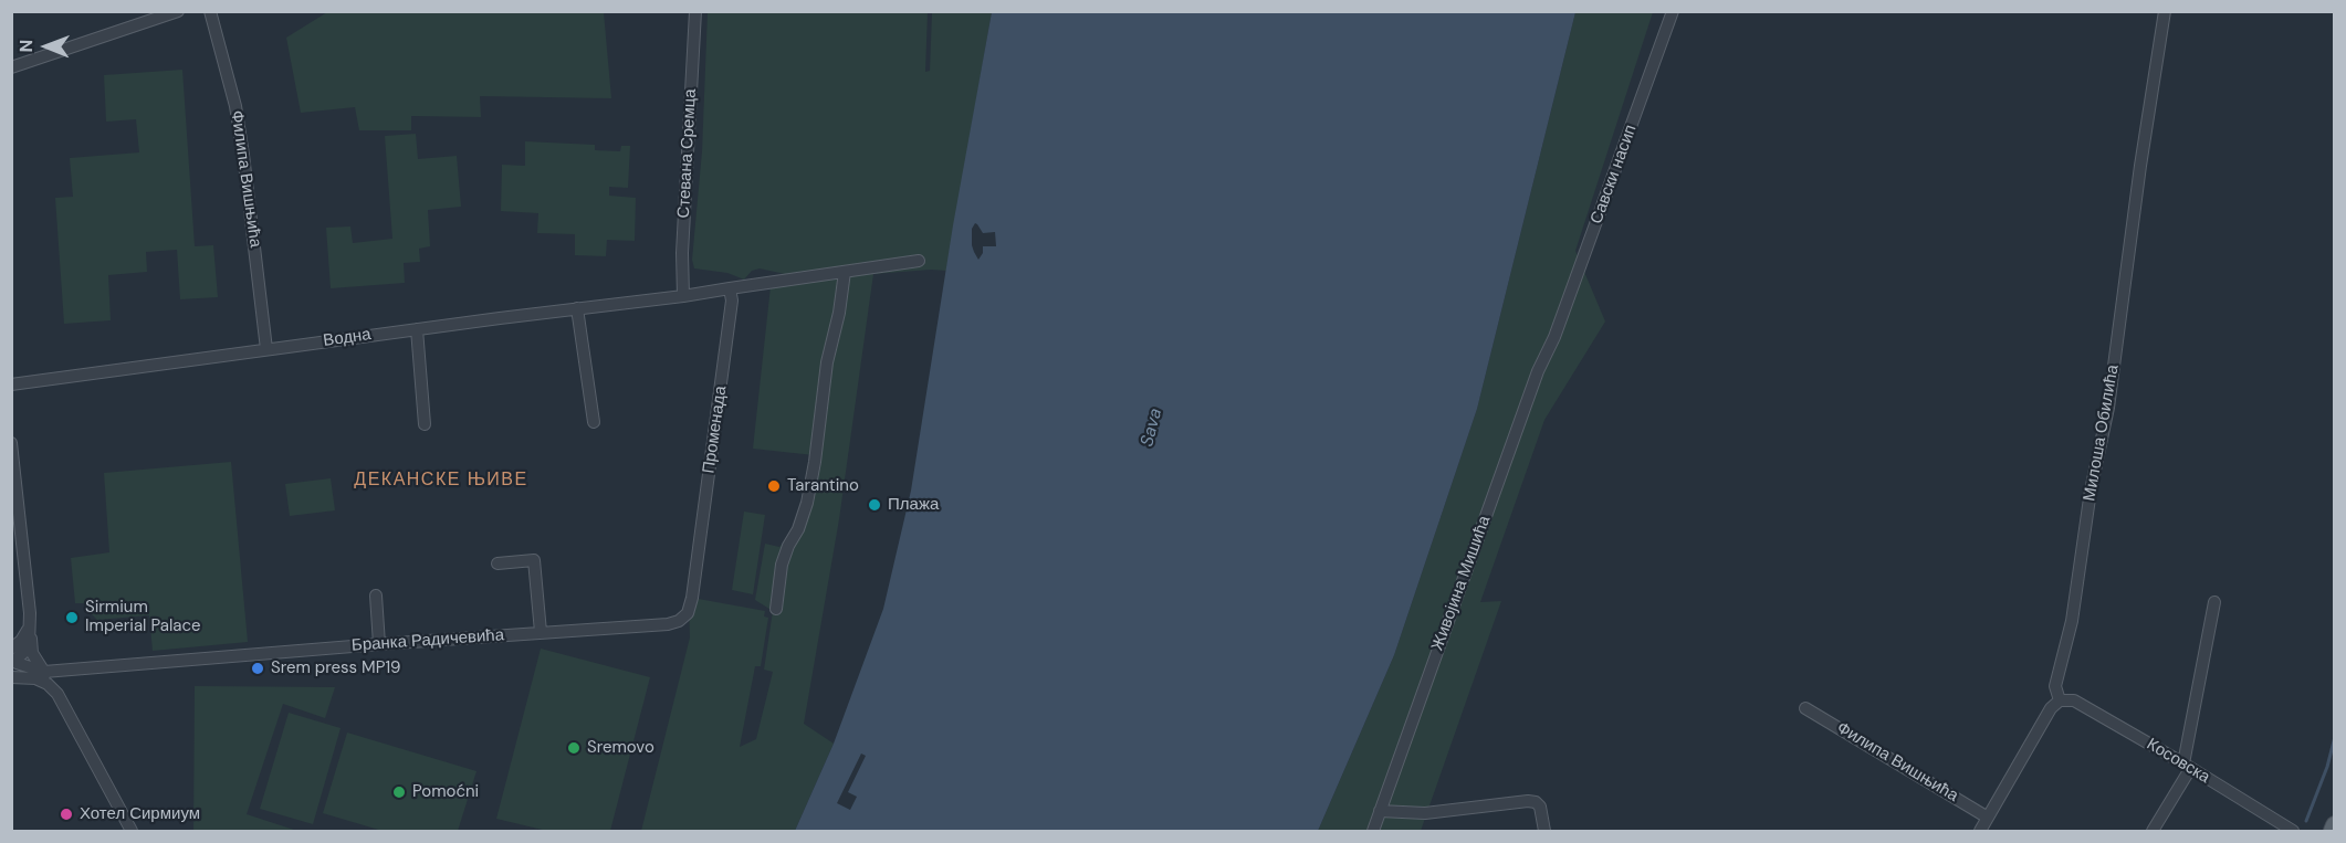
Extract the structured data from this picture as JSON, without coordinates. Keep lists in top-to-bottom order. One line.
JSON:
{"streets":{"street":["Стевана Сремца","Савски насип","Филипа Вишњића","Водна","Променада","Милоша Обилића","Живојина Мишића","Бранка Радичевића","Косовска"]},"crossings":[["Стевана Сремца","Водна"],["Савски насип","Живојина Мишића"],["Филипа Вишњића","Водна"],["Променада","Бранка Радичевића"],["Милоша Обилића","Косовска"]],"districts":["ДЕКАНСКЕ ЊИВЕ"],"water":["Sava"],"places":["Tarantino","Плажа","Sirmium Imperial Palace","Srem press MP19","Sremovo","Pomoćni","Хотел Сирмиум"],"north":"left"}
